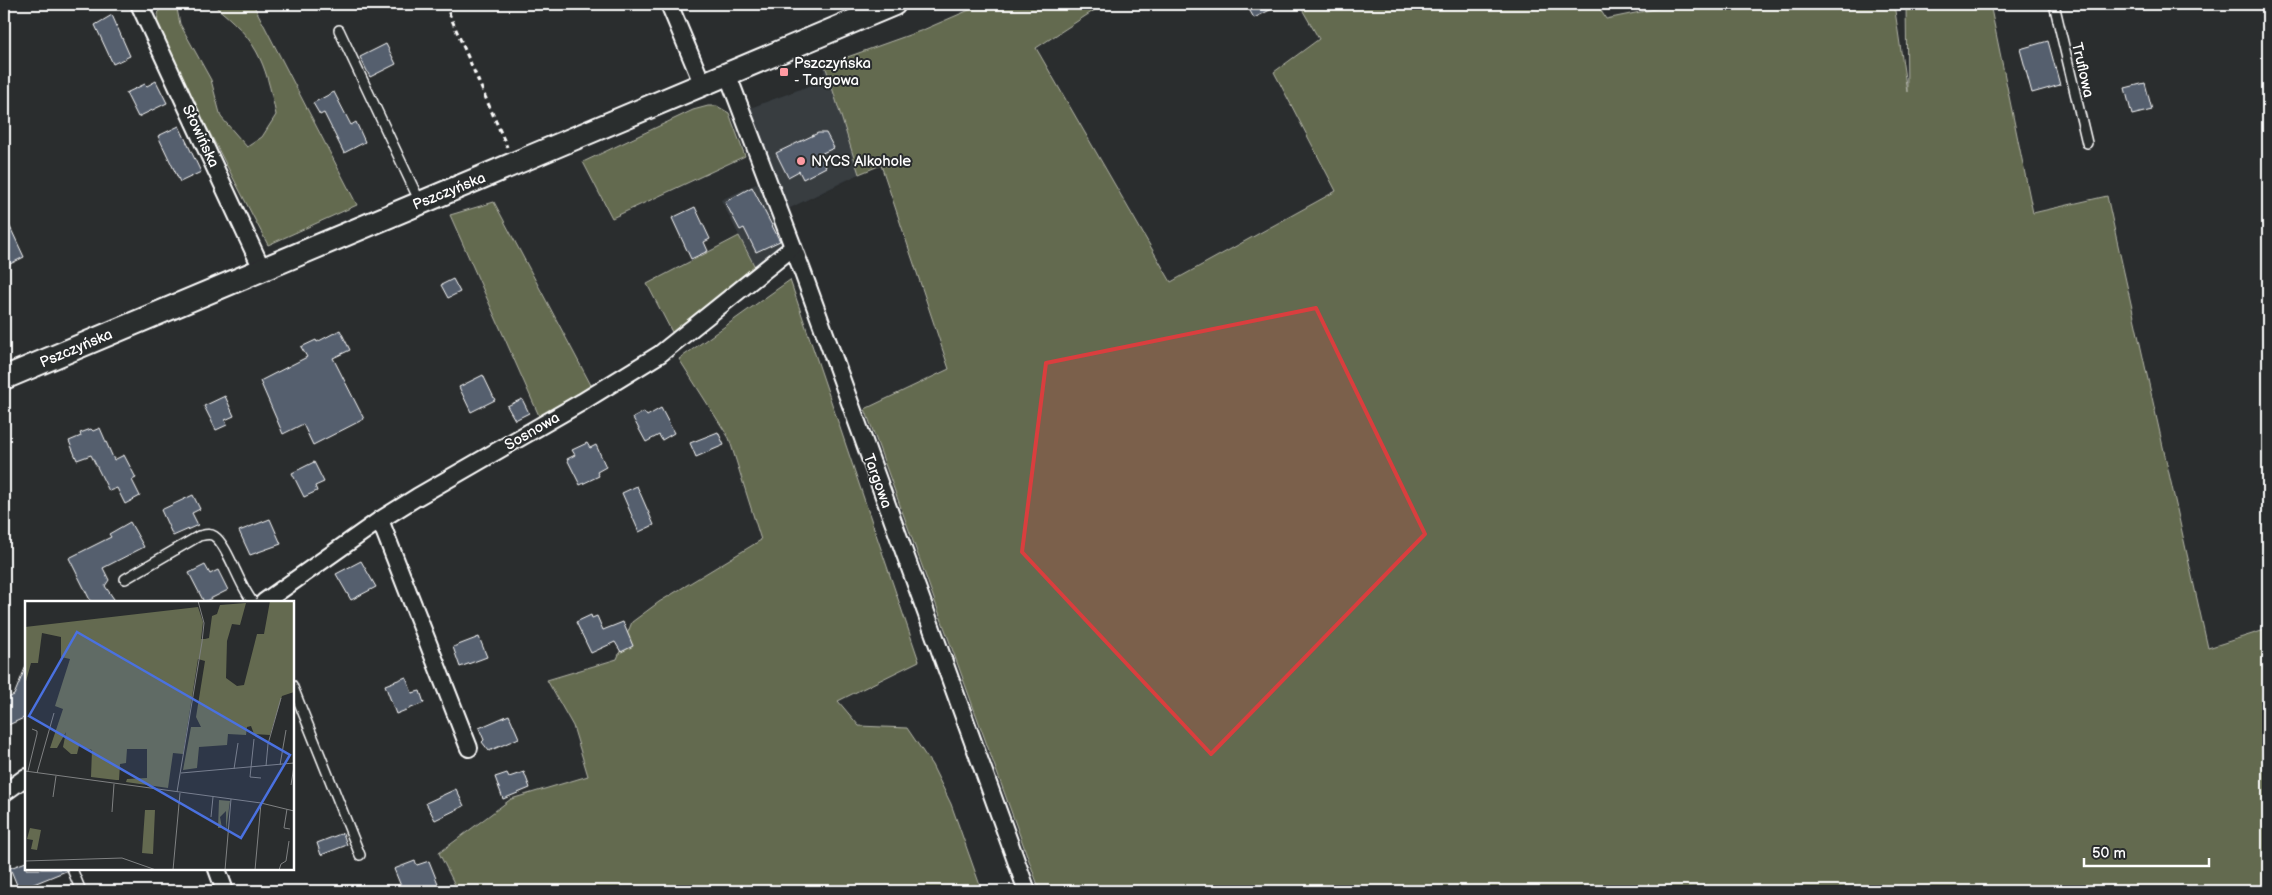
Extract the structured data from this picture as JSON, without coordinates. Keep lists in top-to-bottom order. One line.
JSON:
{"streets":{"main road":["Pszczyńska"],"street":["Słowińska","Sosnowa","Targowa"],"lane":["Truflowa"]},"crossings":[["Słowińska","Pszczyńska"],["Pszczyńska","Targowa"],["Sosnowa","Targowa"]],"places":{"transit":["Pszczyńska - Targowa"],"other":["NYCS Alkohole"]},"scale_bar":"50 m"}
